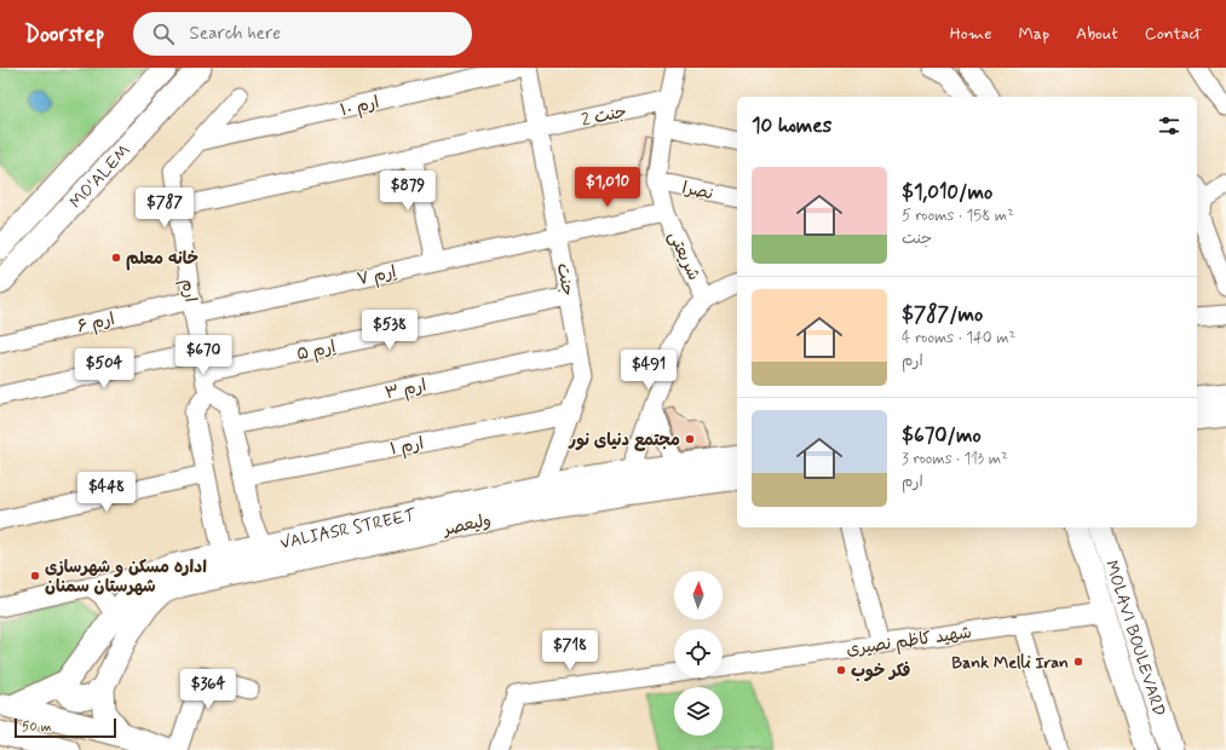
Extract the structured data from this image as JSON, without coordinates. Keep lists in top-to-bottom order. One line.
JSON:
{"streets":{"main road":["MO'ALEM","ولیعصر","VALIASR STREET","MOLAVI BOULEVARD"],"street":["ارم ۱۰","جنت 2","نصرا","شریعتی","اِرم ۷","جنت","ارم","ارم ۶","اِرم ۵","ارم ۳","ارم ۱","شهید کاظم نصیری"]},"crossings":[["ارم ۱۰","ارم"],["جنت 2","شریعتی"],["جنت 2","جنت"],["جنت 2","ارم"],["نصرا","شریعتی"],["شریعتی","اِرم ۷"],["شریعتی","ولیعصر"],["شریعتی","VALIASR STREET"],["اِرم ۷","جنت"],["اِرم ۷","ارم"],["اِرم ۷","ارم ۶"],["جنت","اِرم ۵"],["جنت","ارم ۳"],["جنت","ارم ۱"],["جنت","VALIASR STREET"],["ارم","ارم ۶"],["ارم","اِرم ۵"],["ولیعصر","VALIASR STREET"],["MOLAVI BOULEVARD","شهید کاظم نصیری"]],"places":["خانه معلم","مجتمع دنیای نور","اداره مسکن و شهرسازی شهرستان سمنان","Bank Melli Iran","فکر خوب"],"scale_bar":"50 m","north":"top","page":{"header":"Doorstep","search":"Search here","nav":["Home","Map","About","Contact"],"heading":"10 homes","list":[{"name":"$1,010/mo","note":"5 rooms · 158 m² · جنت"},{"name":"$787/mo","note":"4 rooms · 140 m² · ارم"},{"name":"$670/mo","note":"3 rooms · 113 m² · ارم"}],"price":["$1,010","$879","$787","$538","$670","$504","$491","$448","$718","$364"],"scale":"50 m"}}
